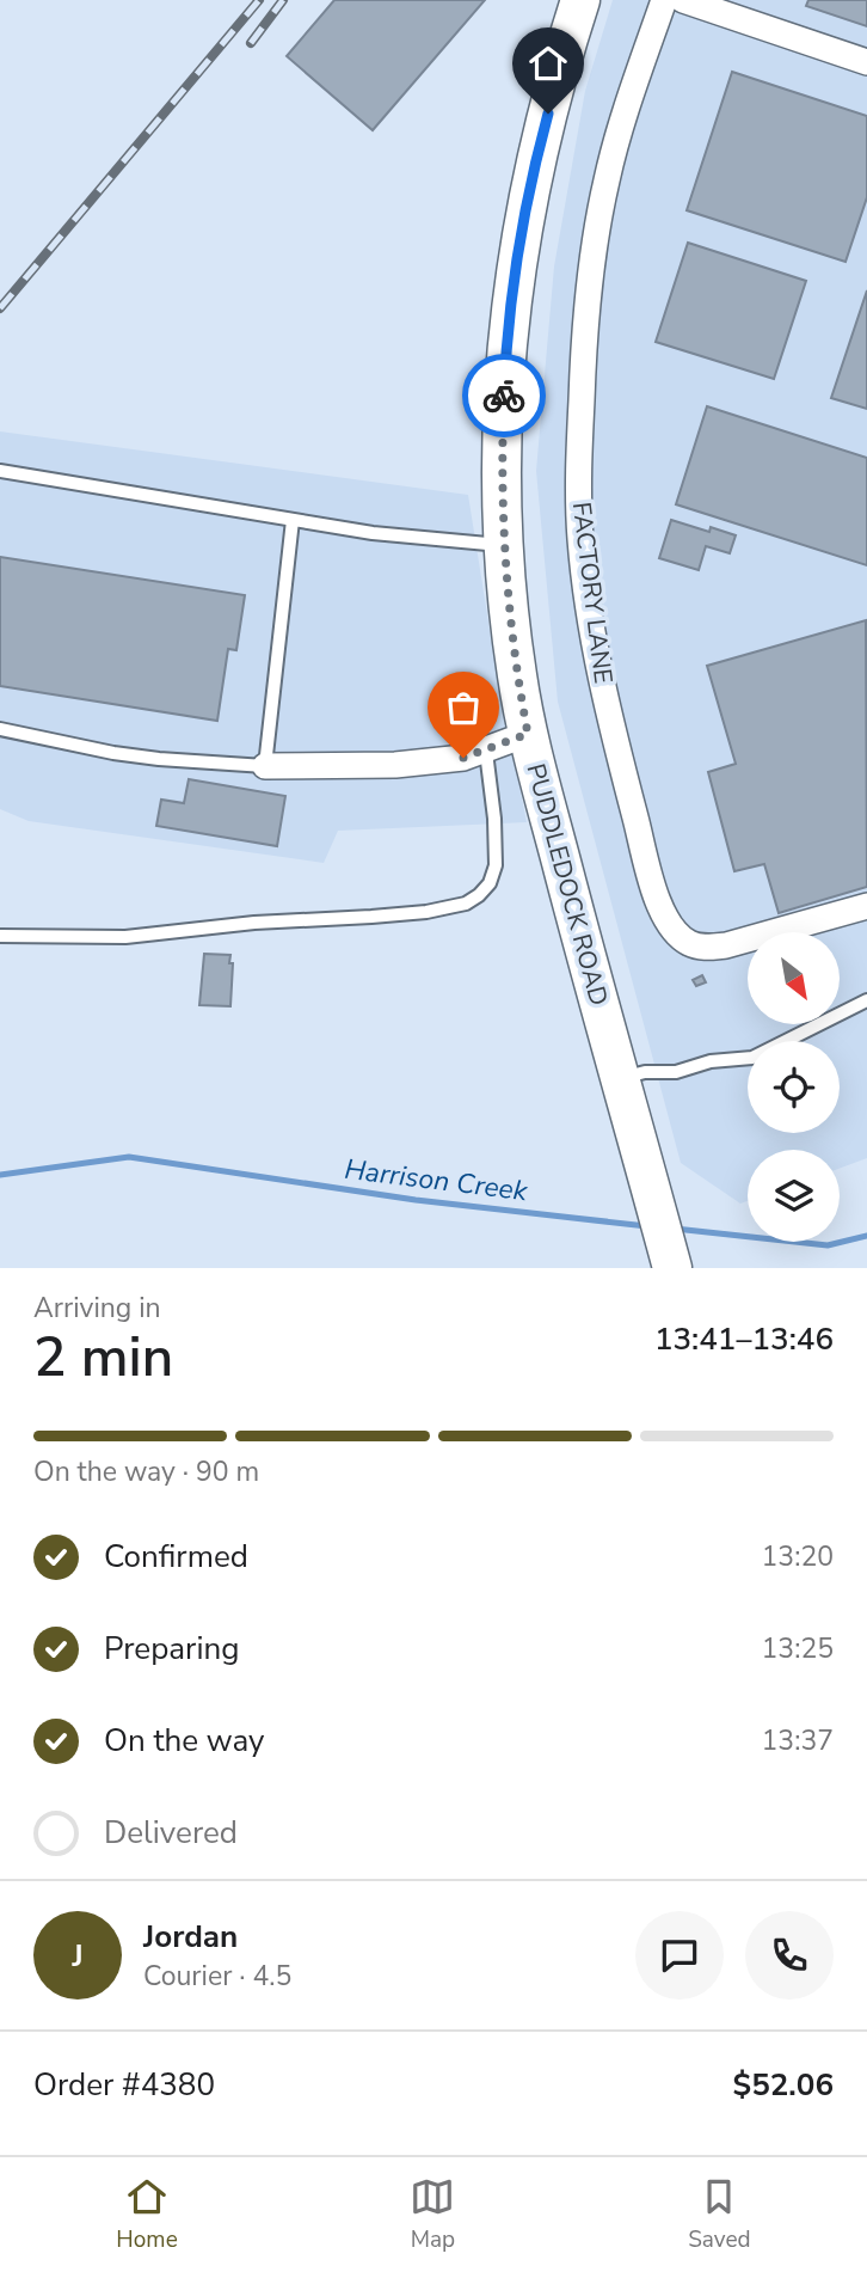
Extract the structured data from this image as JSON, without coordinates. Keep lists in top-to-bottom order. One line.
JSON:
{"streets":{"main road":["PUDDLEDOCK ROAD"],"street":["FACTORY LANE"]},"water":["Harrison Creek"],"north":"bottom right","page":{"heading":["2 min","Arriving in","13:41–13:46"],"panel":["Jordan","Courier · 4.5","Order #4380","$52.06"],"bar":"On the way · 90 m","list":[["Confirmed","13:20"],["Preparing","13:25"],["On the way","13:37"],"Delivered"],"round":"J","tabs":["Home","Map","Saved"]}}
